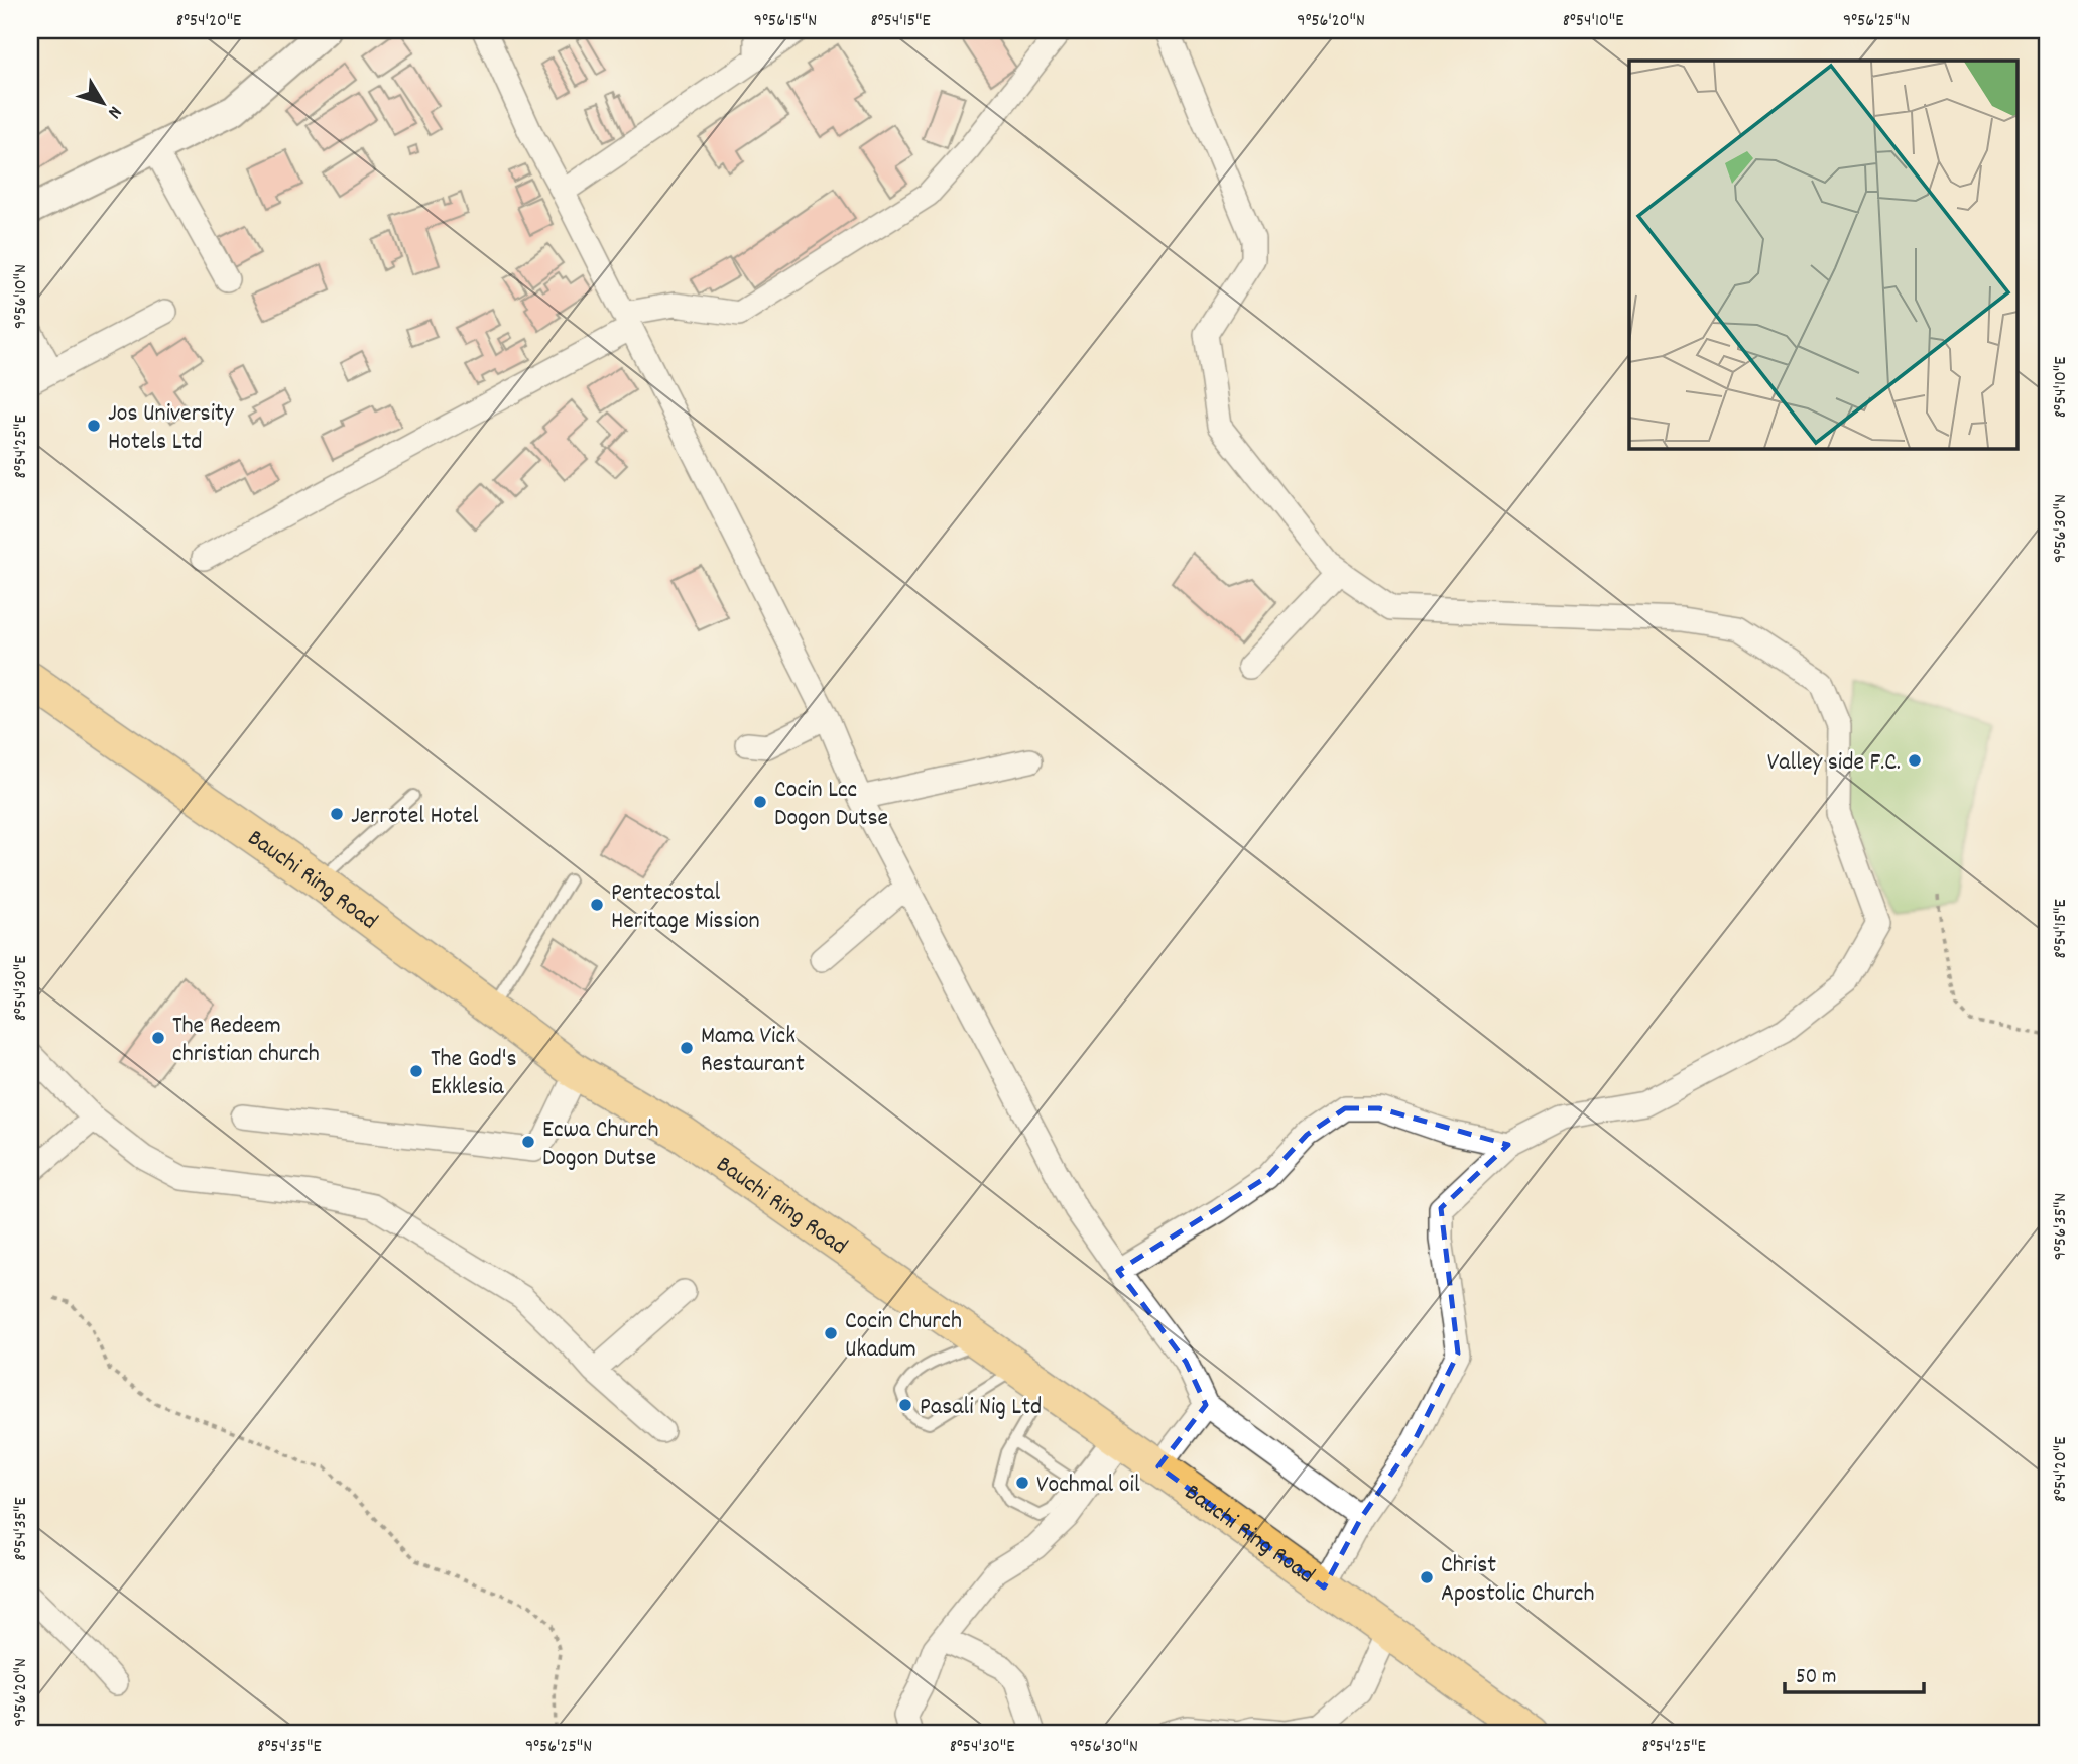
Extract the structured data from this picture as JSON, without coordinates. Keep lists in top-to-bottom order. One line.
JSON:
{"streets":{"main road":["Bauchi Ring Road"]},"places":["Jos University Hotels Ltd","Valley side F.C.","Cocin Lcc Dogon Dutse","Jerrotel Hotel","Pentecostal Heritage Mission","The Redeem christian church","Mama Vick Restaurant","The God's Ekklesia","Ecwa Church Dogon Dutse","Cocin Church Ukadum","Pasali Nig Ltd","Vochmal oil","Christ Apostolic Church"],"scale_bar":"50 m","north":"bottom right","coordinates":["8°54'20\"E","9°56'15\"N","8°54'15\"E","9°56'20\"N","8°54'10\"E","9°56'25\"N","9°56'10\"N","8°54'25\"E","9°56'30\"N","8°54'30\"E","9°56'35\"N","8°54'35\"E"]}
